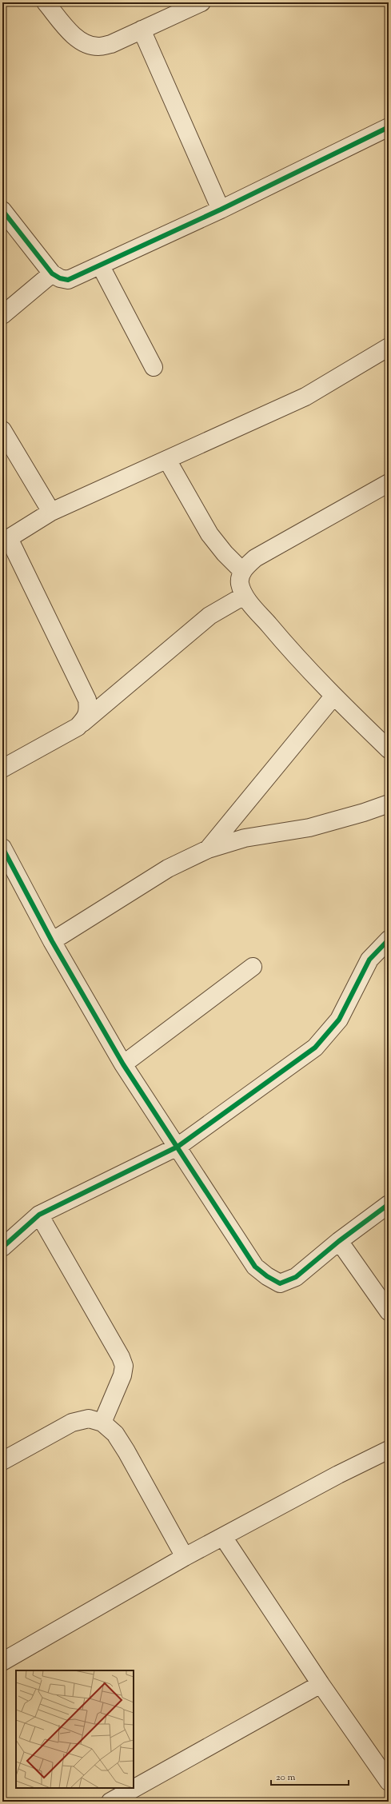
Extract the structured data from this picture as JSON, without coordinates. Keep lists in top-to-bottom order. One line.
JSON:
{"scale_bar":"20 m"}
